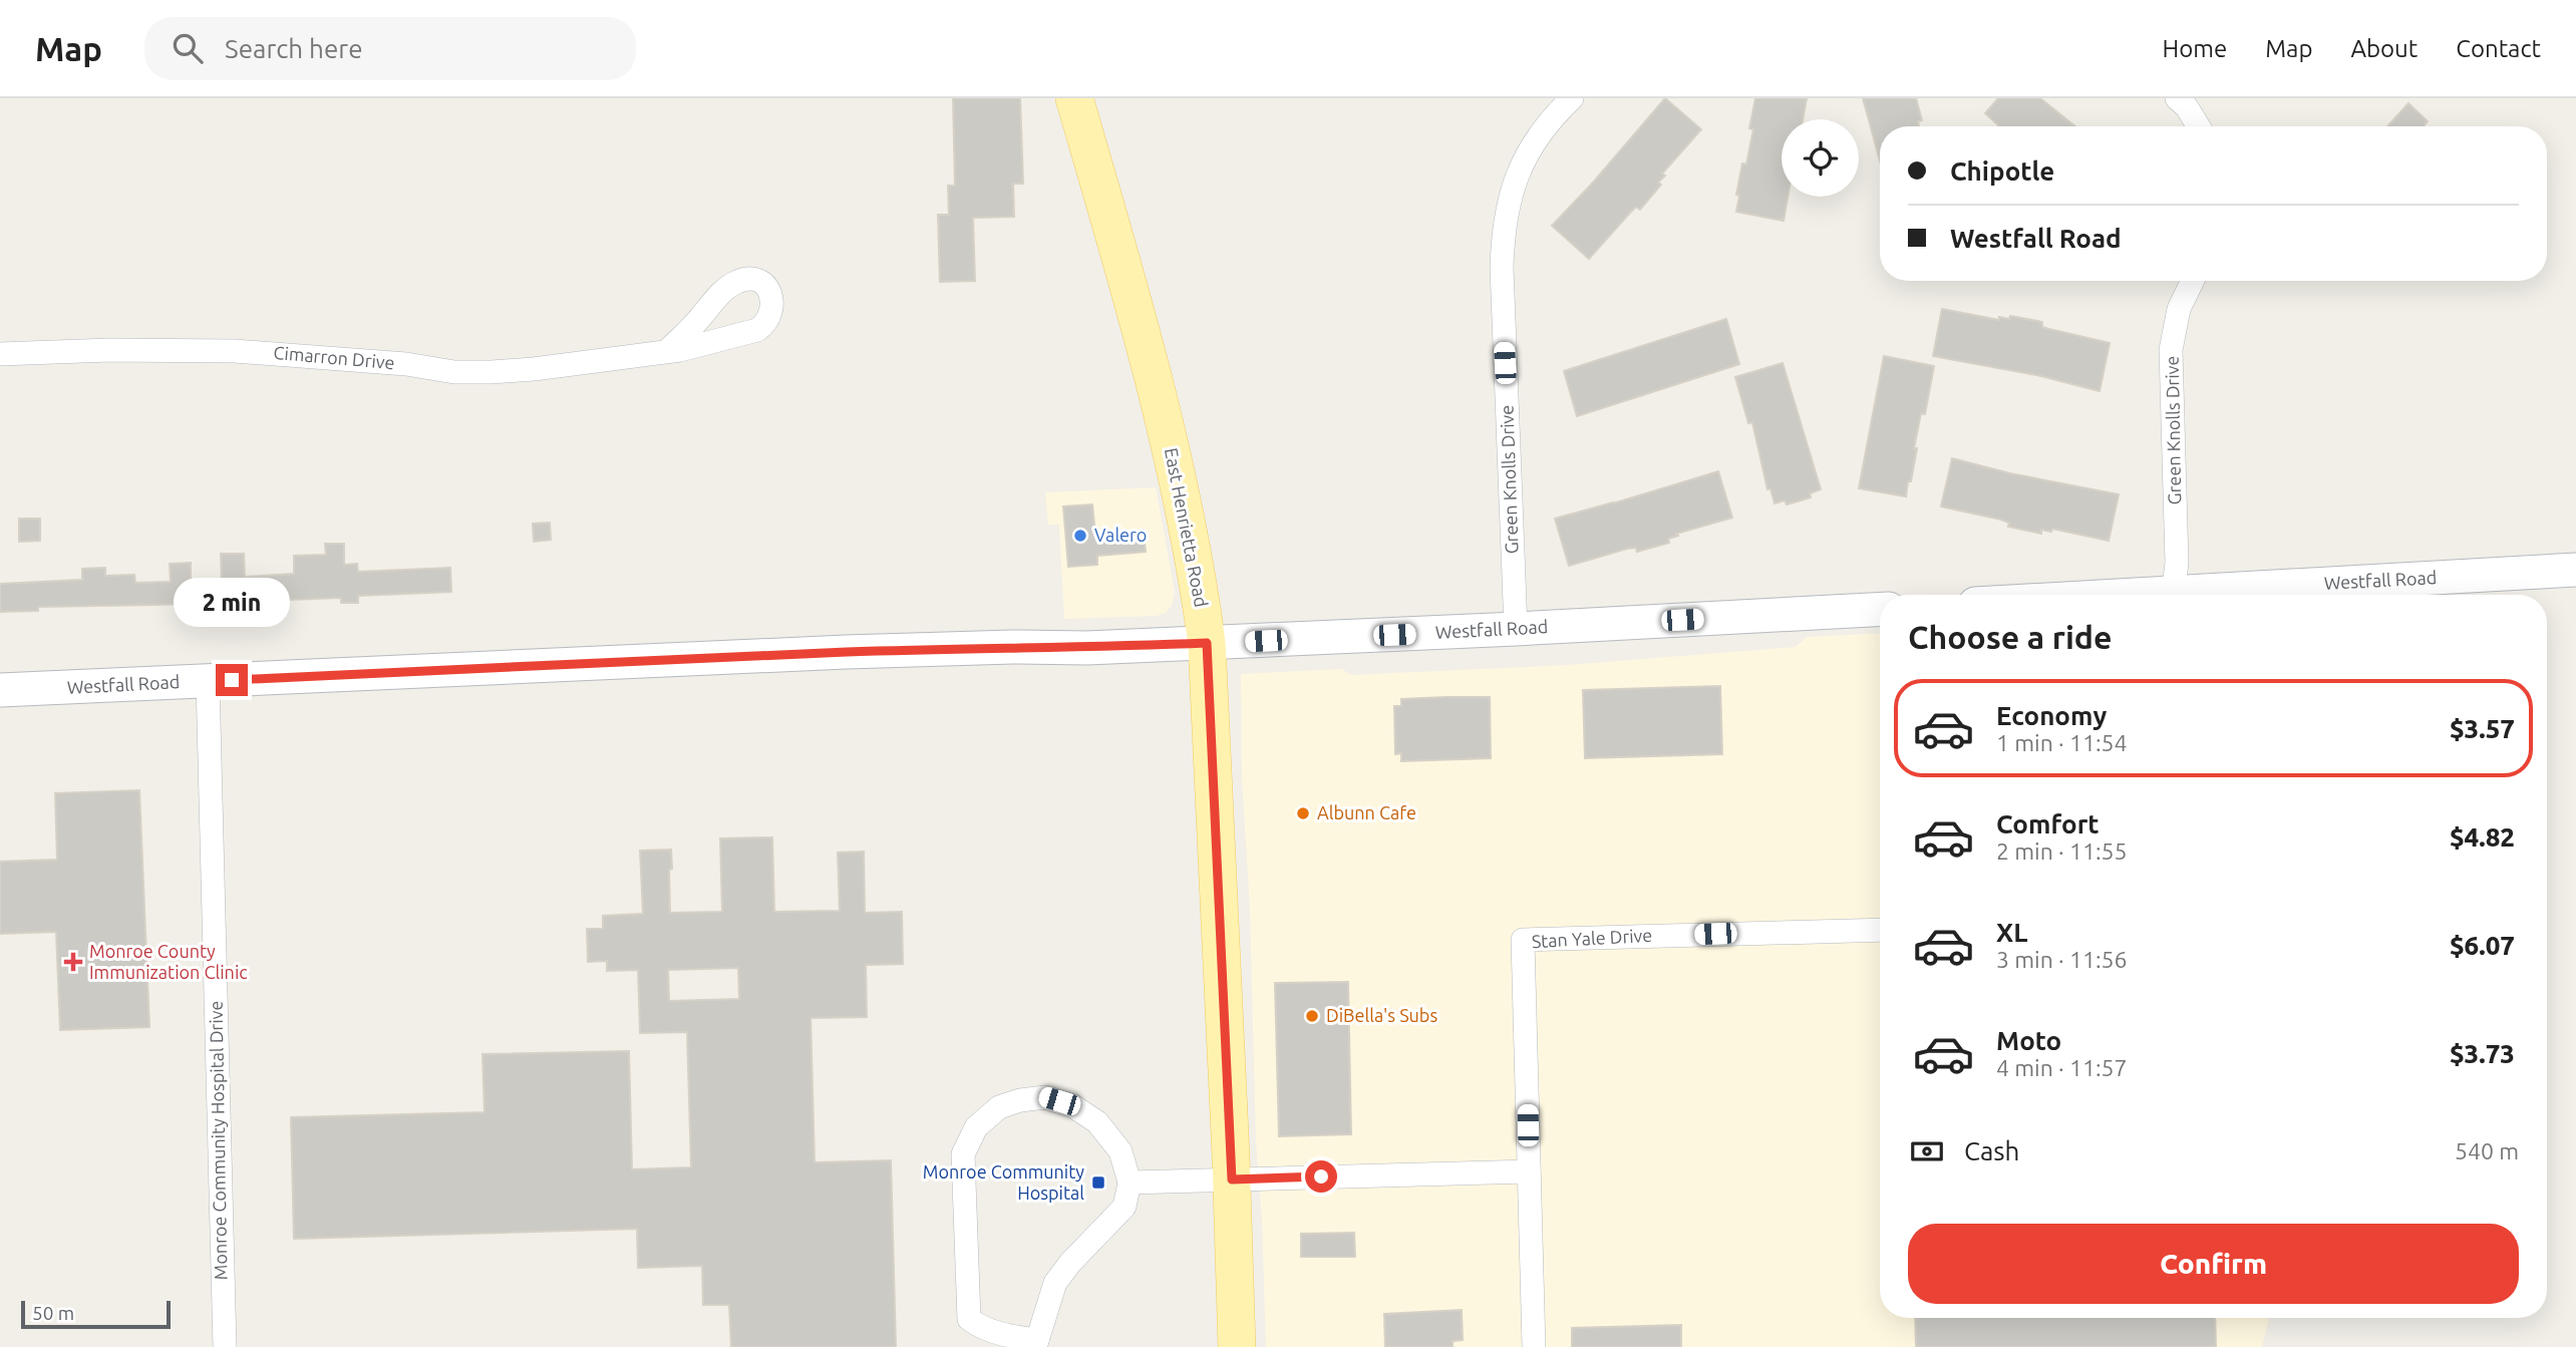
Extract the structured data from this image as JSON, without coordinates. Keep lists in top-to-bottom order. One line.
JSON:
{"streets":{"main road":["East Henrietta Road"],"street":["Cimarron Drive","Green Knolls Drive","Westfall Road","Stan Yale Drive","Monroe Community Hospital Drive"]},"crossings":[["Green Knolls Drive","Westfall Road"],["East Henrietta Road","Westfall Road"],["Westfall Road","Monroe Community Hospital Drive"]],"places":{"other":["Valero","Albunn Cafe","DiBella's Subs"],"health":["Monroe County Immunization Clinic"],"transit":["Monroe Community Hospital"]},"scale_bar":"50 m","page":{"header":"Map","search":"Search here","nav":["Home","Map","About","Contact"],"banner":["Chipotle","Westfall Road"],"bubble":"2 min","heading":"Choose a ride","list":[{"name":"Economy","note":"1 min · 11:54","value":"$3.57"},{"name":"Comfort","note":"2 min · 11:55","value":"$4.82"},{"name":"XL","note":"3 min · 11:56","value":"$6.07"},{"name":"Moto","note":"4 min · 11:57","value":"$3.73"}],"pay":["Cash","540 m"],"buttons":"Confirm","scale":"50 m"}}
